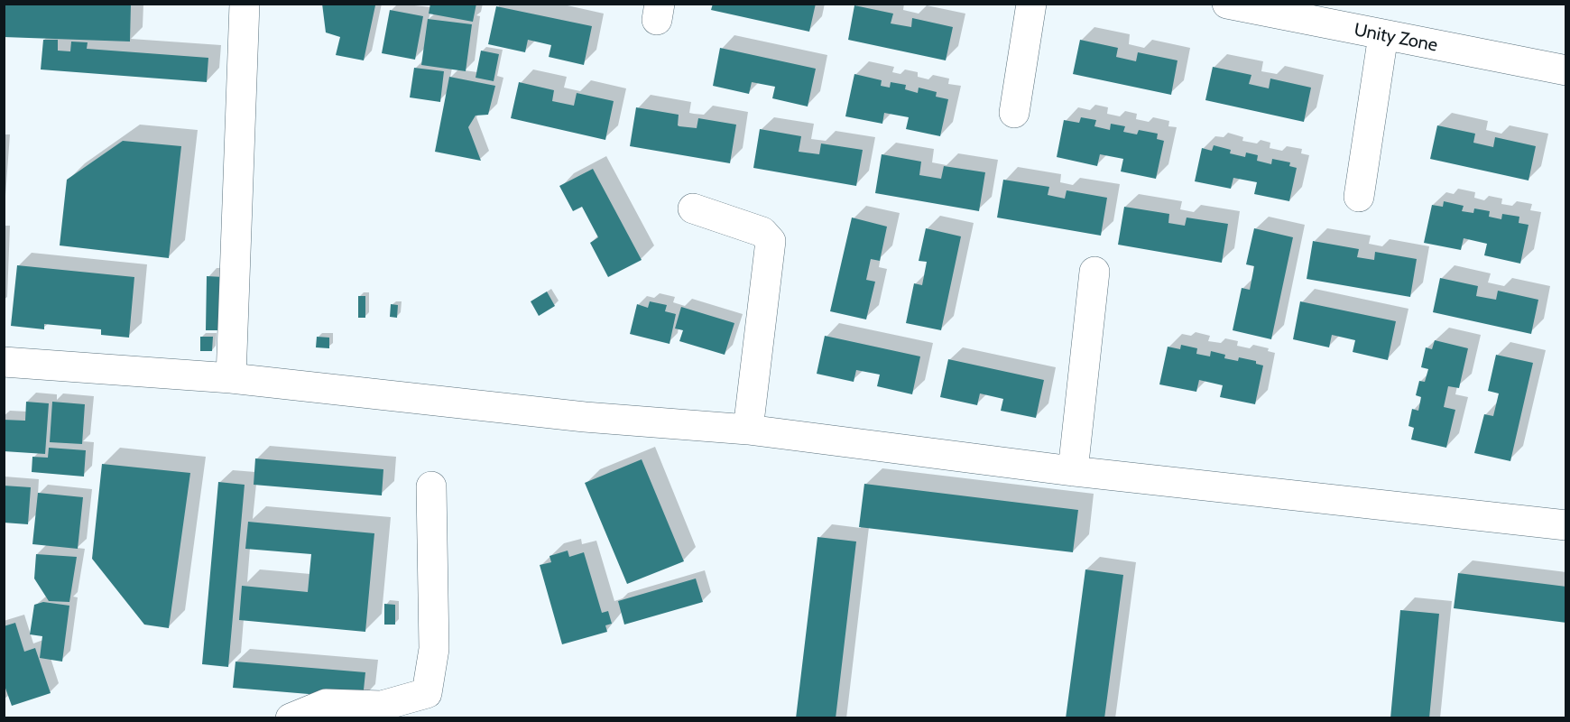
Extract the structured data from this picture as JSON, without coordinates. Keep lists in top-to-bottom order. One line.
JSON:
{"streets":{"street":["Unity Zone"]}}
